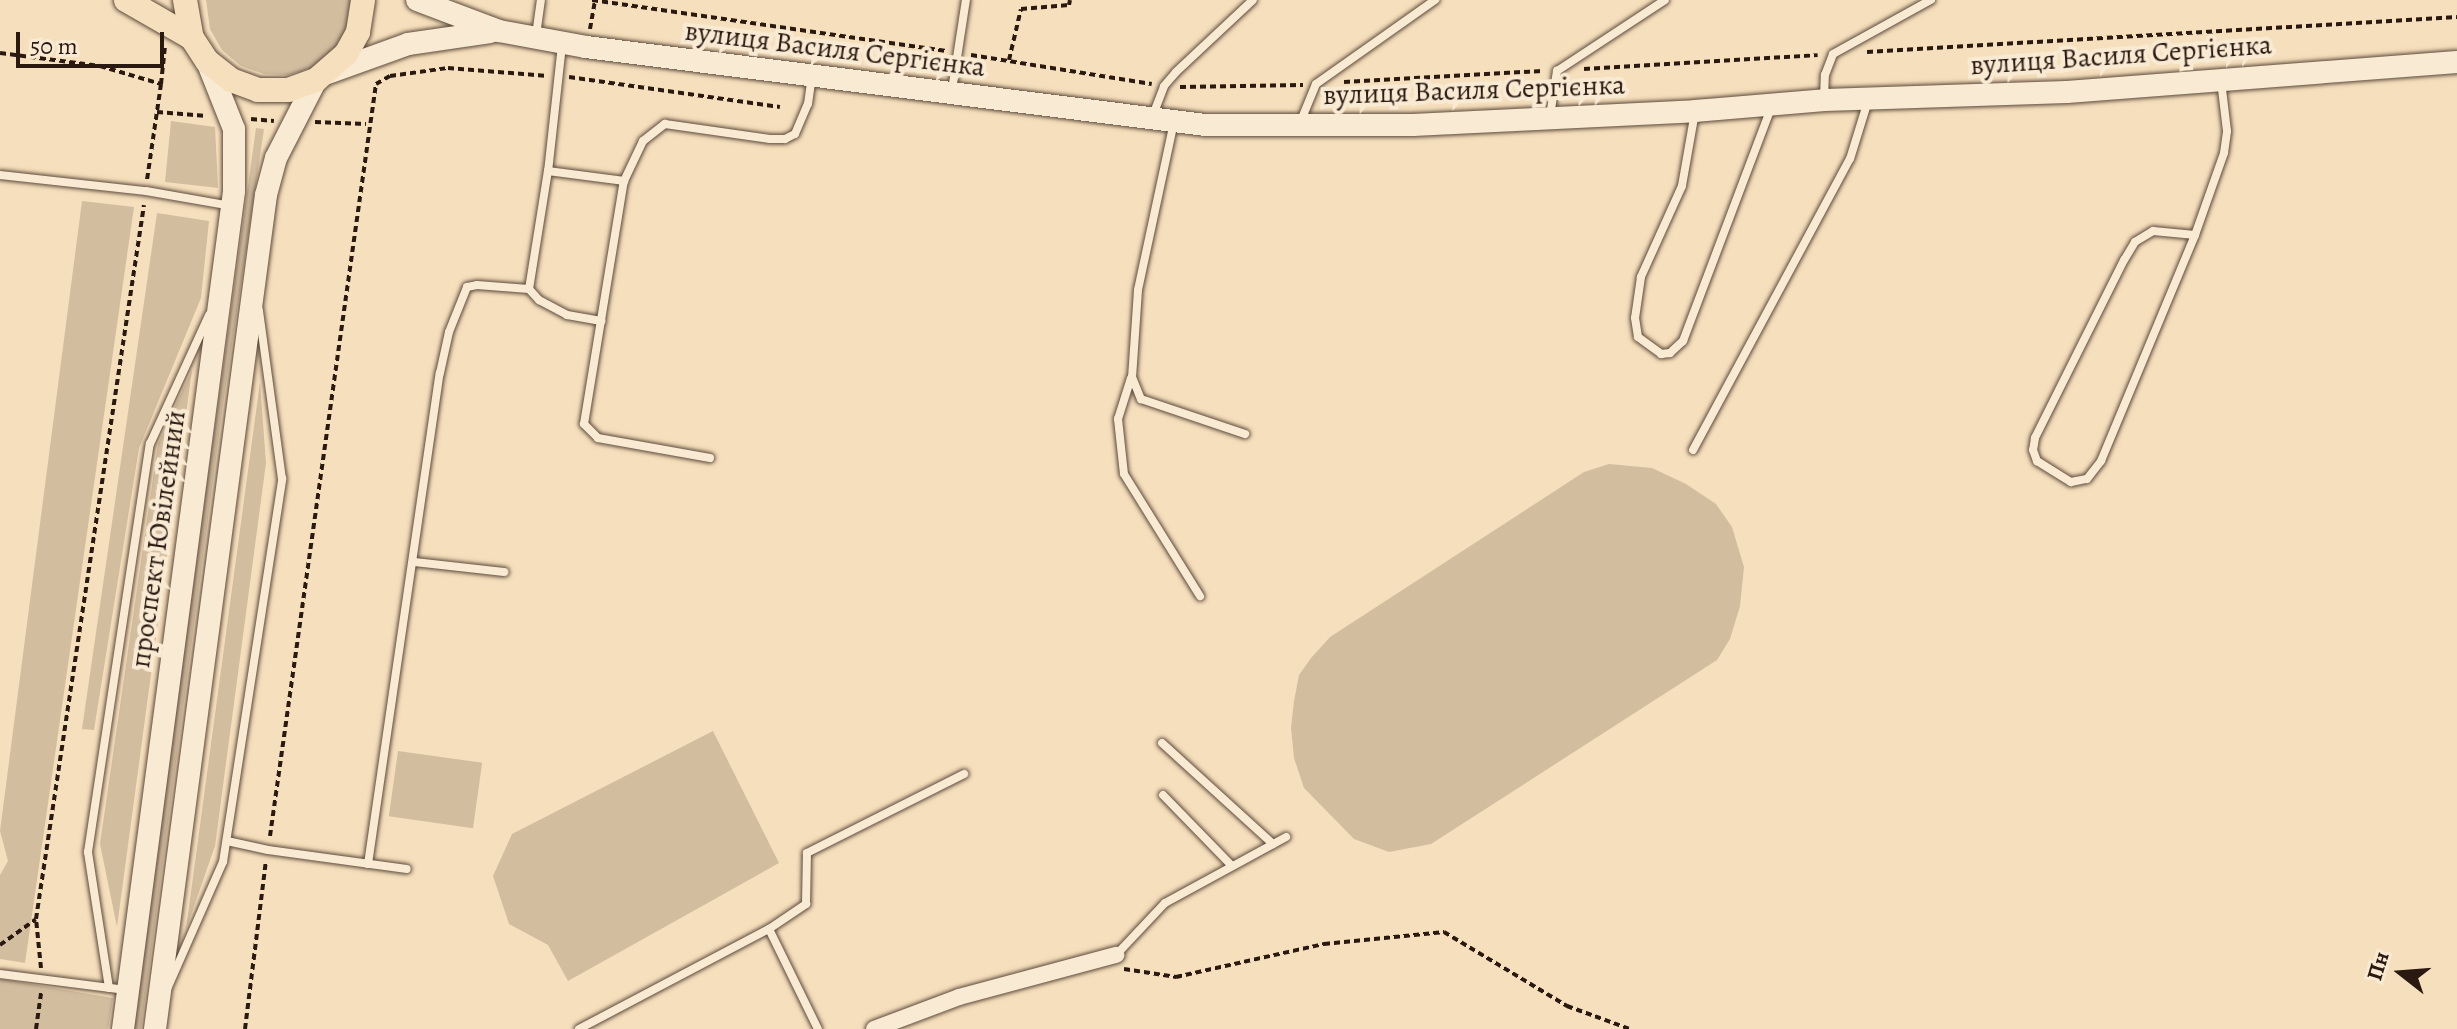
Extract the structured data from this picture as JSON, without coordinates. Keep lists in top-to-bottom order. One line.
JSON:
{"streets":{"main road":["вулиця Василя Сергієнка","проспект Ювілейний"]},"scale_bar":"50 m","north":"left"}
